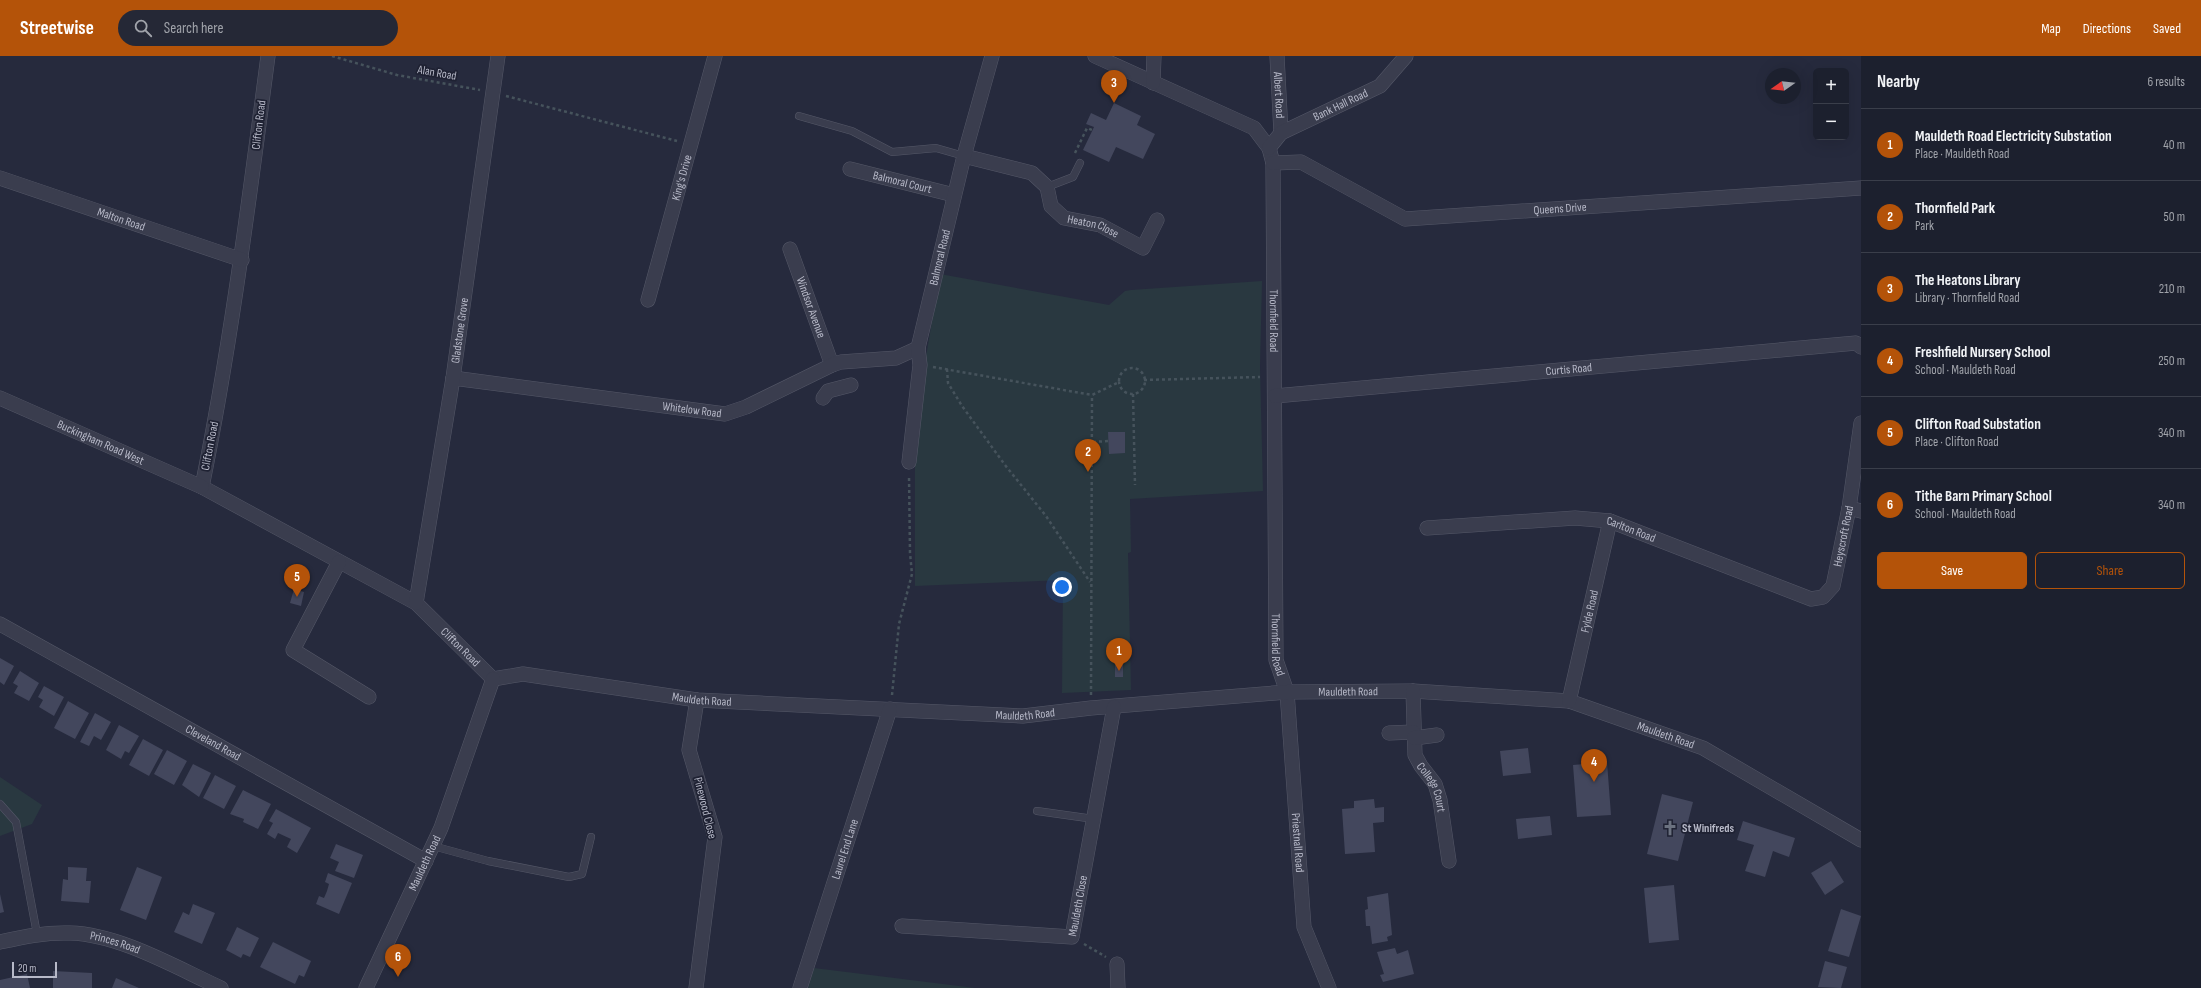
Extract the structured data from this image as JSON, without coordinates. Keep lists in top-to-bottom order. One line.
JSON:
{"streets":{"street":["Albert Road","Bank Hall Road","Clifton Road","King's Drive","Balmoral Court","Queens Drive","Malton Road","Heaton Close","Balmoral Road","Windsor Avenue","Thornfield Road","Gladstone Grove","Curtis Road","Whitelow Road","Buckingham Road West","Carlton Road","Heyscroft Road","Fylde Road","Mauldeth Road","Cleveland Road","College Court","Pinewood Close","Priestnall Road","Laurel End Lane","Mauldeth Close","Princes Road"],"path":["Alan Road"]},"crossings":[["Alan Road","King's Drive"],["Alan Road","Gladstone Grove"],["Albert Road","Bank Hall Road"],["Bank Hall Road","Thornfield Road"],["Clifton Road","Malton Road"],["Clifton Road","Gladstone Grove"],["Clifton Road","Buckingham Road West"],["Clifton Road","Mauldeth Road"],["Balmoral Court","Balmoral Road"],["Queens Drive","Thornfield Road"],["Balmoral Road","Whitelow Road"],["Windsor Avenue","Whitelow Road"],["Thornfield Road","Curtis Road"],["Thornfield Road","Mauldeth Road"],["Thornfield Road","Priestnall Road"],["Gladstone Grove","Whitelow Road"],["Carlton Road","Heyscroft Road"],["Carlton Road","Fylde Road"],["Fylde Road","Mauldeth Road"],["Mauldeth Road","Cleveland Road"],["Mauldeth Road","College Court"],["Mauldeth Road","Pinewood Close"],["Mauldeth Road","Priestnall Road"],["Mauldeth Road","Laurel End Lane"],["Mauldeth Road","Mauldeth Close"]],"places":{"church":["St Winifreds"]},"scale_bar":"20 m","north":"left","page":{"header":"Streetwise","search":"Search here","nav":["Map","Directions","Saved"],"heading":["Nearby","6 results"],"map_buttons":["+","−"],"pins":["3","2","5","1","4","6"],"list":[{"mark":"1","name":"Mauldeth Road Electricity Substation","note":"Place · Mauldeth Road","value":"40 m"},{"mark":"2","name":"Thornfield Park","note":"Park","value":"50 m"},{"mark":"3","name":"The Heatons Library","note":"Library · Thornfield Road","value":"210 m"},{"mark":"4","name":"Freshfield Nursery School","note":"School · Mauldeth Road","value":"250 m"},{"mark":"5","name":"Clifton Road Substation","note":"Place · Clifton Road","value":"340 m"},{"mark":"6","name":"Tithe Barn Primary School","note":"School · Mauldeth Road","value":"340 m"}],"buttons":["Save","Share"],"scale":"20 m"}}
